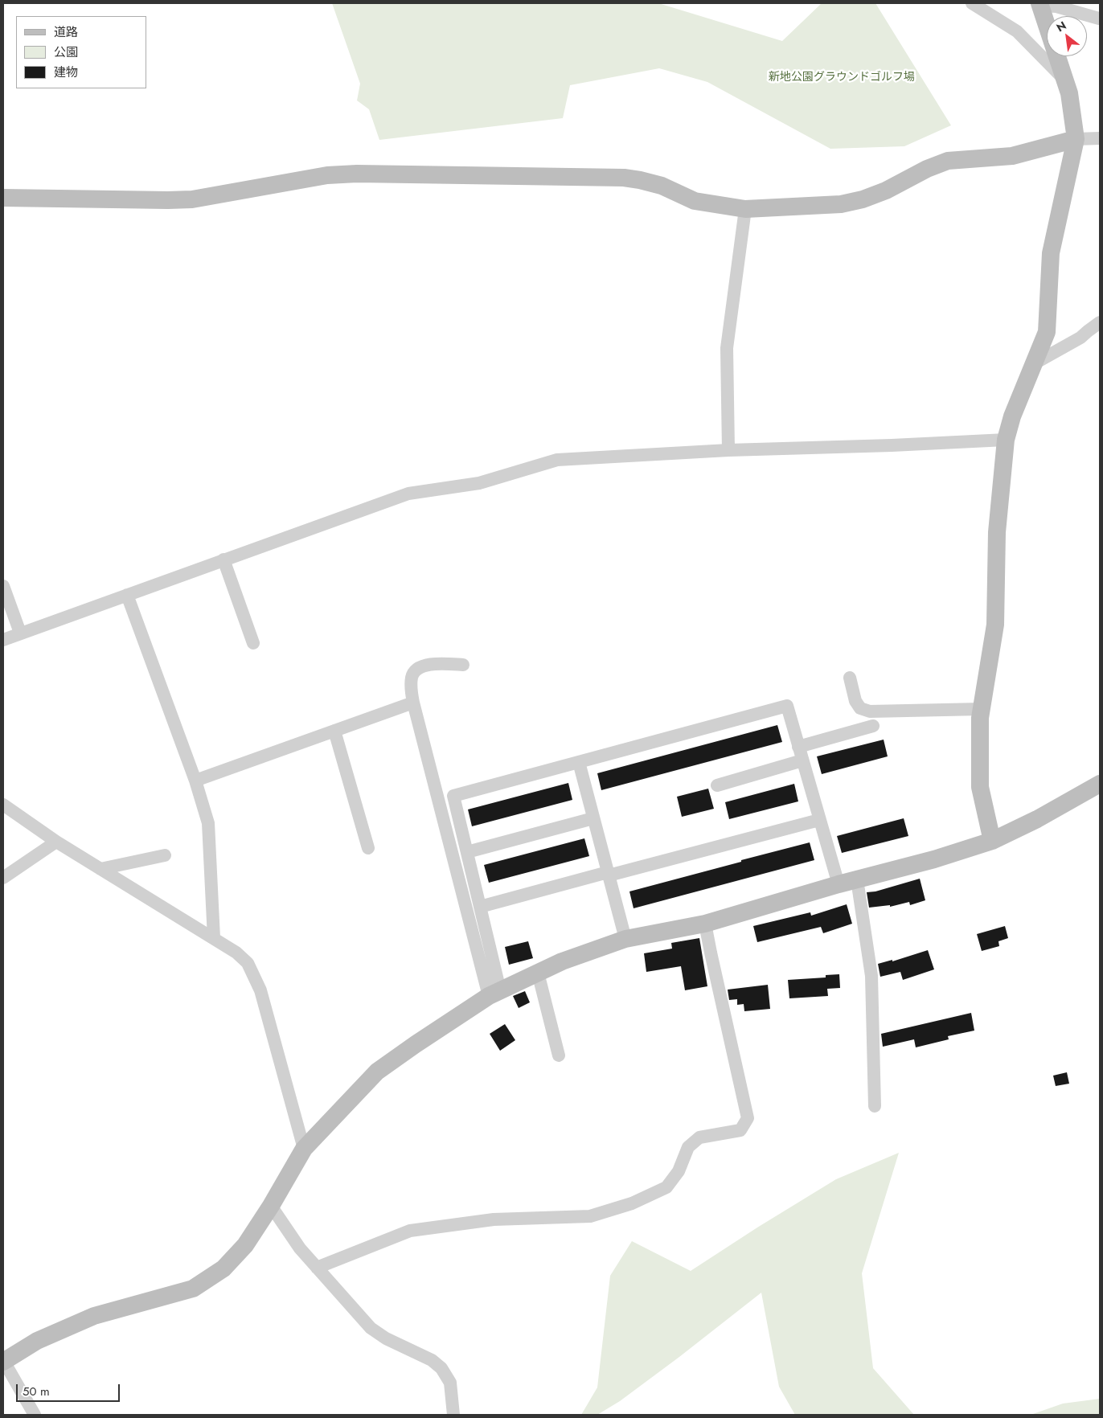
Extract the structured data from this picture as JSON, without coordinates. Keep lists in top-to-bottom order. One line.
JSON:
{"parks":["新地公園グラウンドゴルフ場"],"legend":["道路","公園","建物"],"scale_bar":"50 m","north":"top left"}
